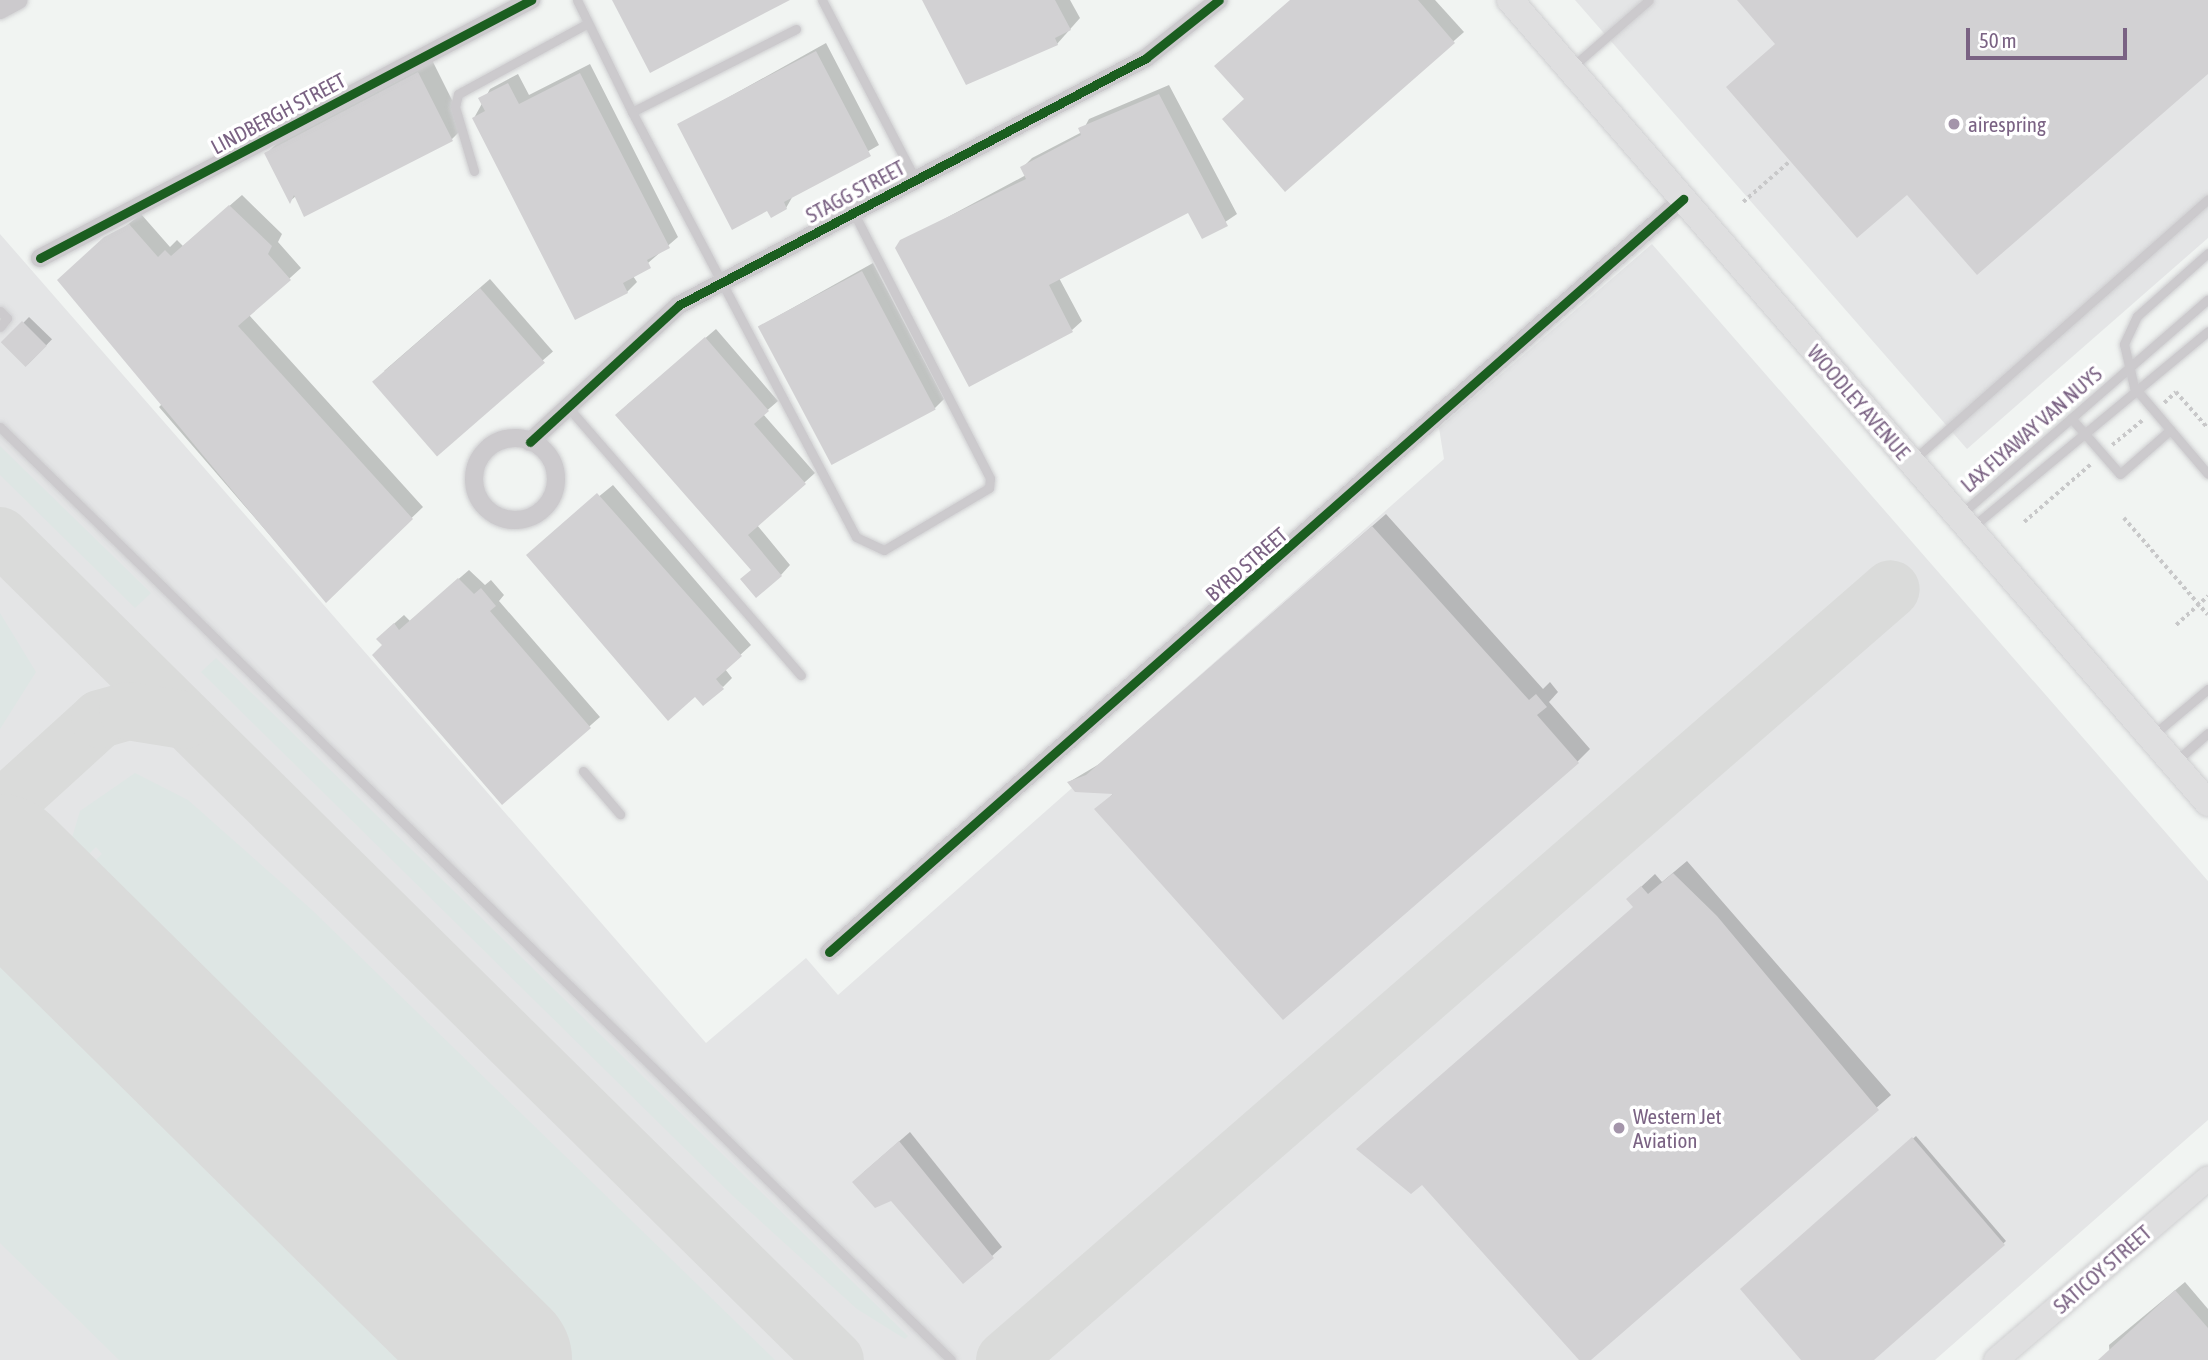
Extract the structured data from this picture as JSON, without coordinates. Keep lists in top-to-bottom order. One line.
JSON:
{"streets":{"main road":["WOODLEY AVENUE","SATICOY STREET"],"street":["LINDBERGH STREET","STAGG STREET","BYRD STREET"],"lane":["LAX FLYAWAY VAN NUYS"]},"crossings":[["WOODLEY AVENUE","LAX FLYAWAY VAN NUYS"],["WOODLEY AVENUE","BYRD STREET"]],"places":["airespring","Western Jet Aviation"],"scale_bar":"50 m"}
